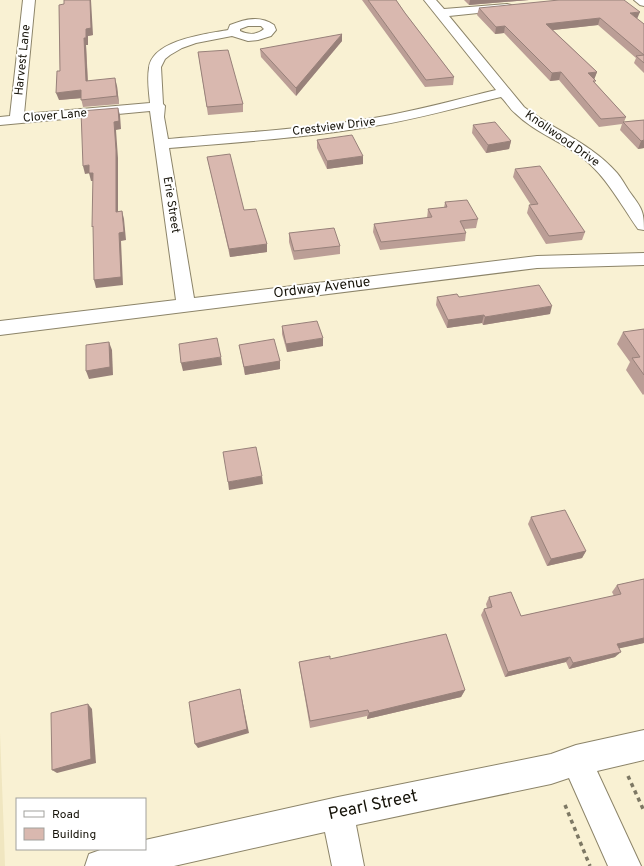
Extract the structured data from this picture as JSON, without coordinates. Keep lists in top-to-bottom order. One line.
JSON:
{"streets":{"street":["Harvest Lane","Clover Lane","Crestview Drive","Knollwood Drive","Erie Street","Ordway Avenue","Pearl Street"]},"crossings":[["Harvest Lane","Clover Lane"],["Clover Lane","Erie Street"],["Crestview Drive","Knollwood Drive"],["Crestview Drive","Erie Street"],["Erie Street","Ordway Avenue"]],"legend":["Road","Building"]}
